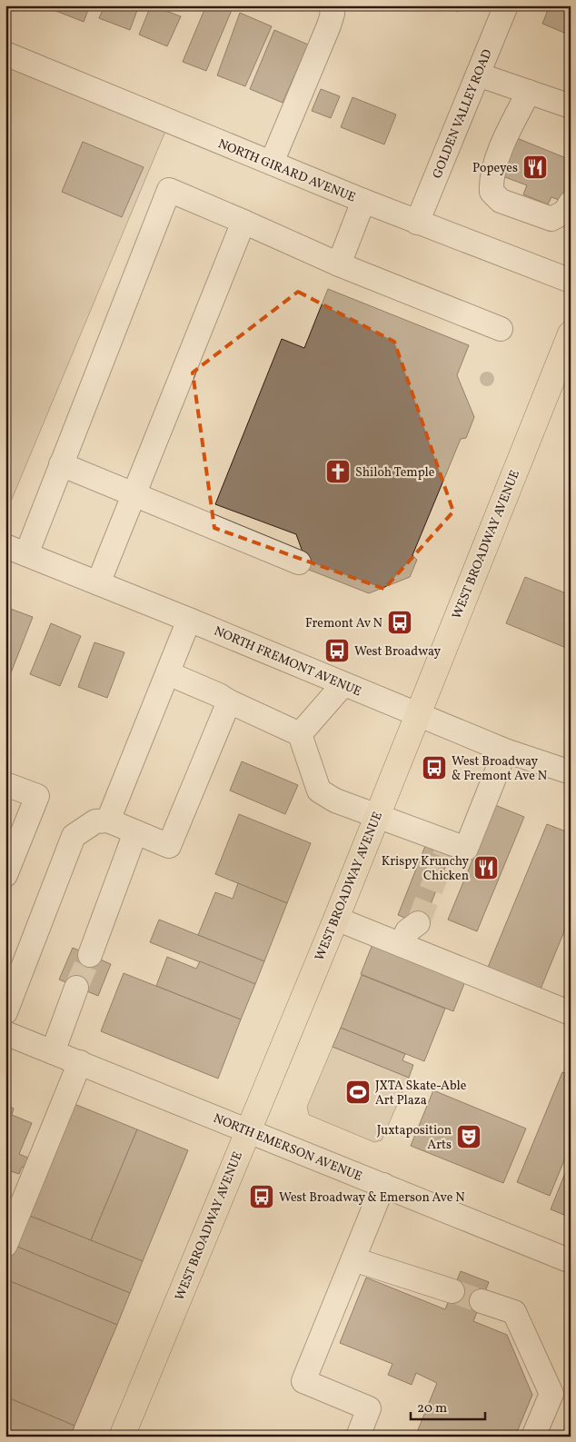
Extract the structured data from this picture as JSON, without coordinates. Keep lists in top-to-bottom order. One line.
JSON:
{"streets":{"main road":["WEST BROADWAY AVENUE"],"street":["GOLDEN VALLEY ROAD","NORTH GIRARD AVENUE","NORTH FREMONT AVENUE","NORTH EMERSON AVENUE"]},"crossings":[["GOLDEN VALLEY ROAD","NORTH GIRARD AVENUE"],["WEST BROADWAY AVENUE","NORTH FREMONT AVENUE"],["WEST BROADWAY AVENUE","NORTH EMERSON AVENUE"]],"places":{"restaurant":["Popeyes","Krispy Krunchy Chicken"],"church":["Shiloh Temple"],"bus stop":["Fremont Av N","West Broadway","West Broadway & Fremont Ave N","West Broadway & Emerson Ave N"],"sports":["JXTA Skate-Able Art Plaza"],"theatre":["Juxtaposition Arts"]},"scale_bar":"20 m"}
